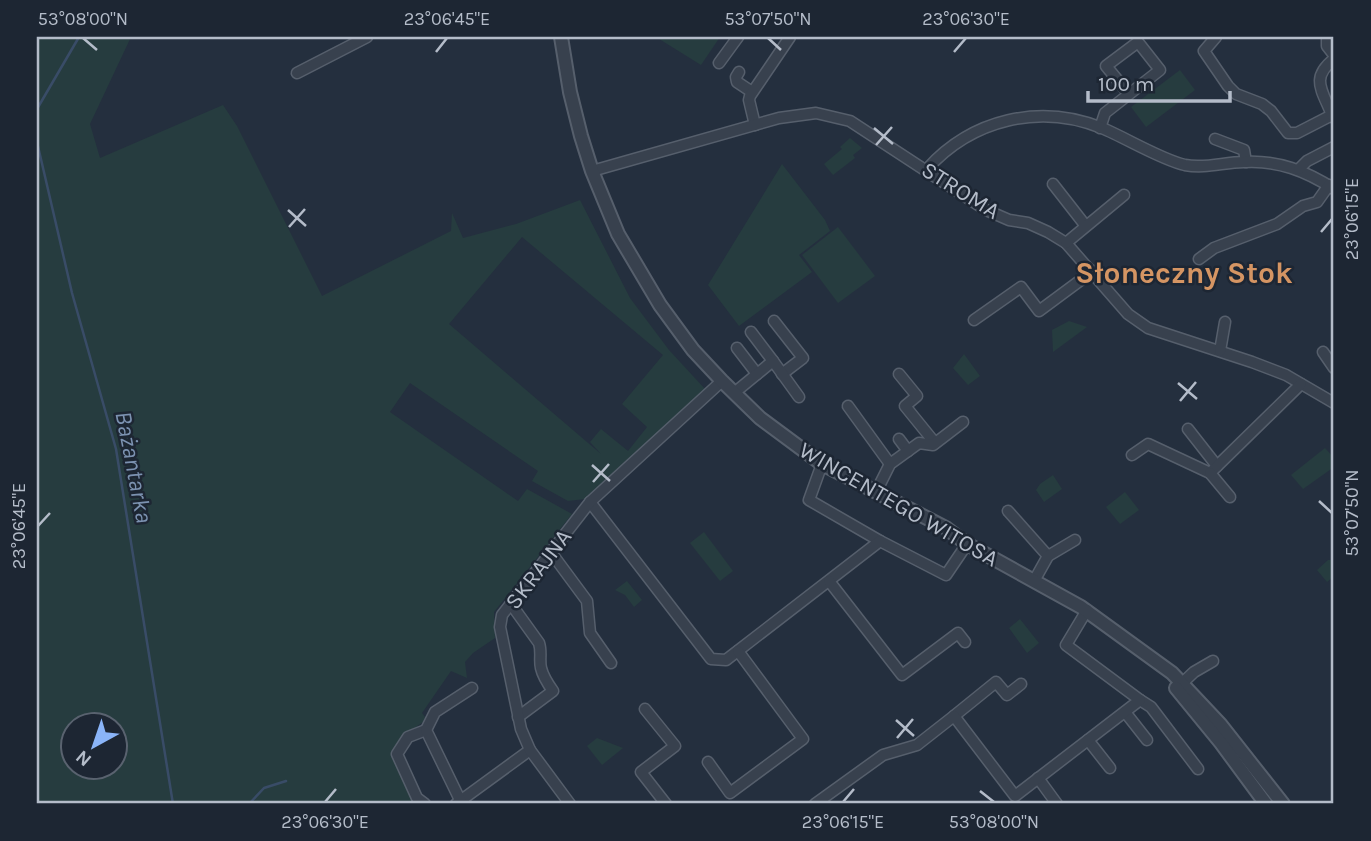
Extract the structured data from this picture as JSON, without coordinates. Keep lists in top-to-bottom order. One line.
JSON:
{"streets":{"street":["STROMA","WINCENTEGO WITOSA","SKRAJNA"]},"crossings":[["STROMA","WINCENTEGO WITOSA"],["WINCENTEGO WITOSA","SKRAJNA"]],"districts":["Słoneczny Stok"],"water":["Bażantarka"],"scale_bar":"100 m","north":"bottom left","coordinates":["53°08'00\"N","23°06'45\"E","53°07'50\"N","23°06'30\"E","23°06'15\"E"]}
